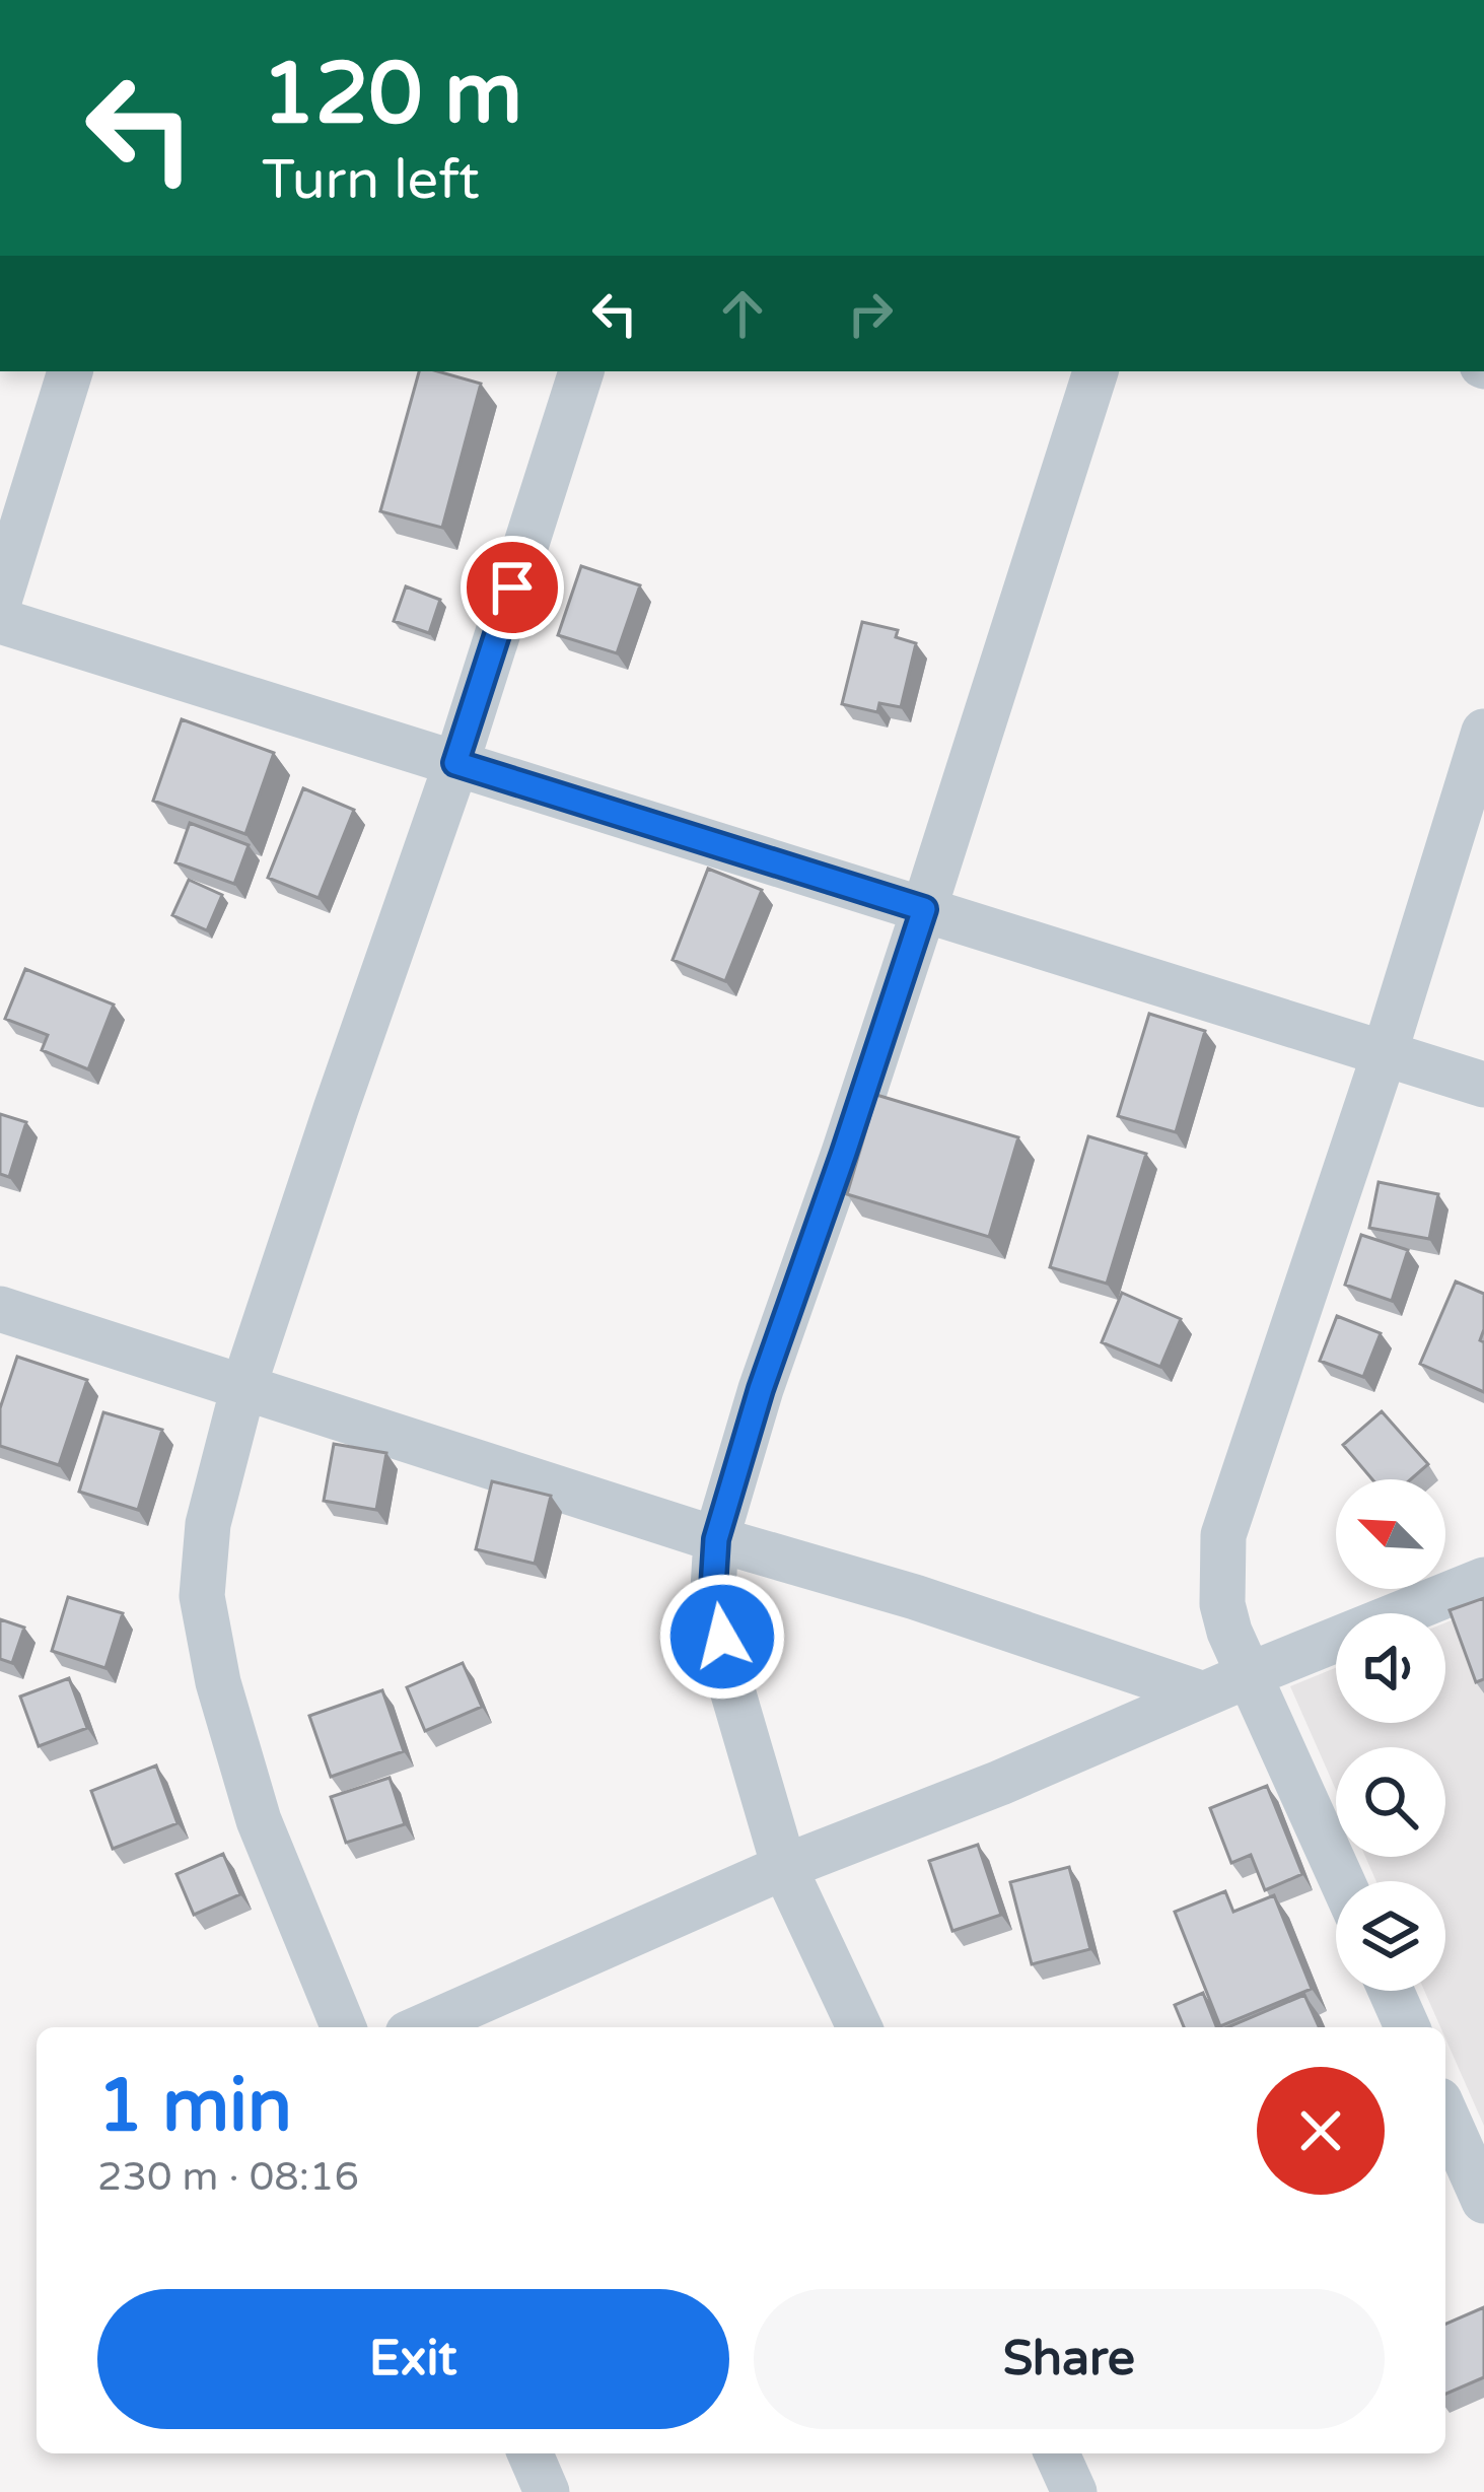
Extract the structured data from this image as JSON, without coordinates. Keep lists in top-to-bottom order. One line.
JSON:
{"north":"top left","page":{"turn":["120 m","Turn left"],"heading":["1 min","230 m · 08:16"],"buttons":["Exit","Share"]}}
